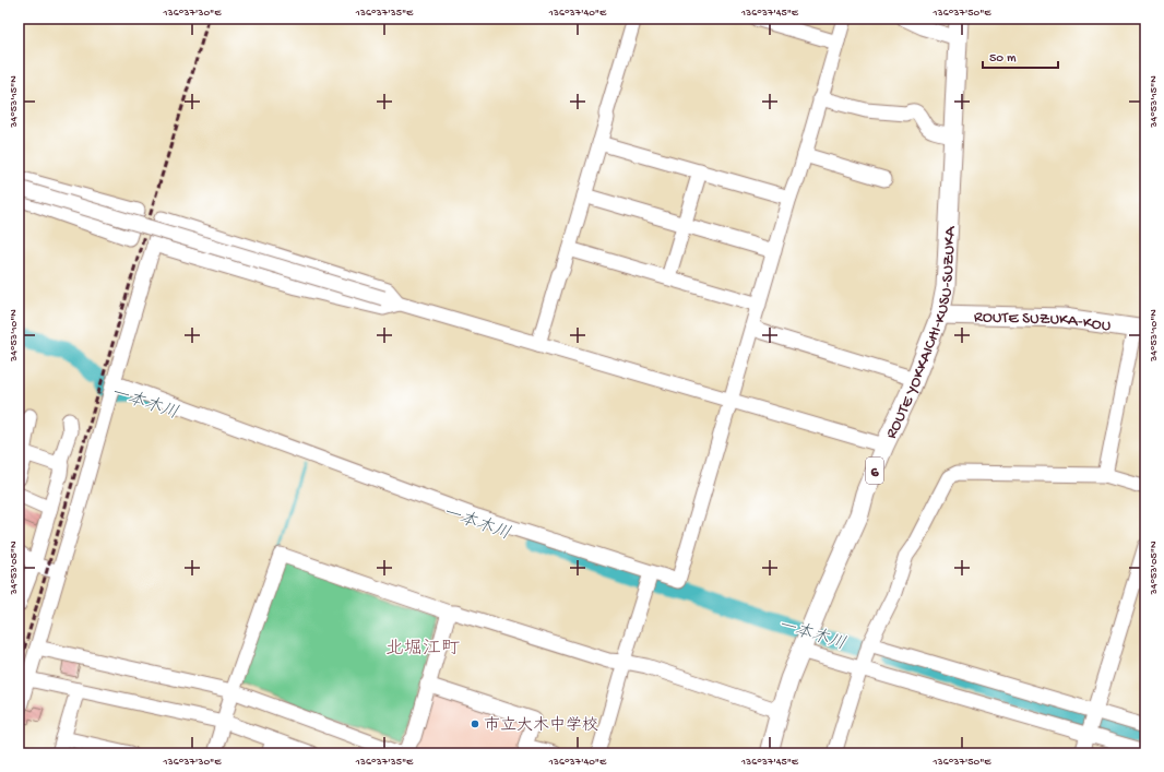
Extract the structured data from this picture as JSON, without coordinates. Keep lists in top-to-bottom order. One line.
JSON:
{"streets":{"main road":["ROUTE SUZUKA-KOU","ROUTE YOKKAICHI-KUSU-SUZUKA","6"]},"crossings":[["ROUTE SUZUKA-KOU","ROUTE YOKKAICHI-KUSU-SUZUKA"]],"districts":["北堀江町"],"water":["一本木川"],"places":["市立大木中学校"],"scale_bar":"50 m","coordinates":["136°37'30\"E","136°37'35\"E","136°37'40\"E","136°37'45\"E","136°37'50\"E","34°53'15\"N","34°53'10\"N","34°53'05\"N"]}
